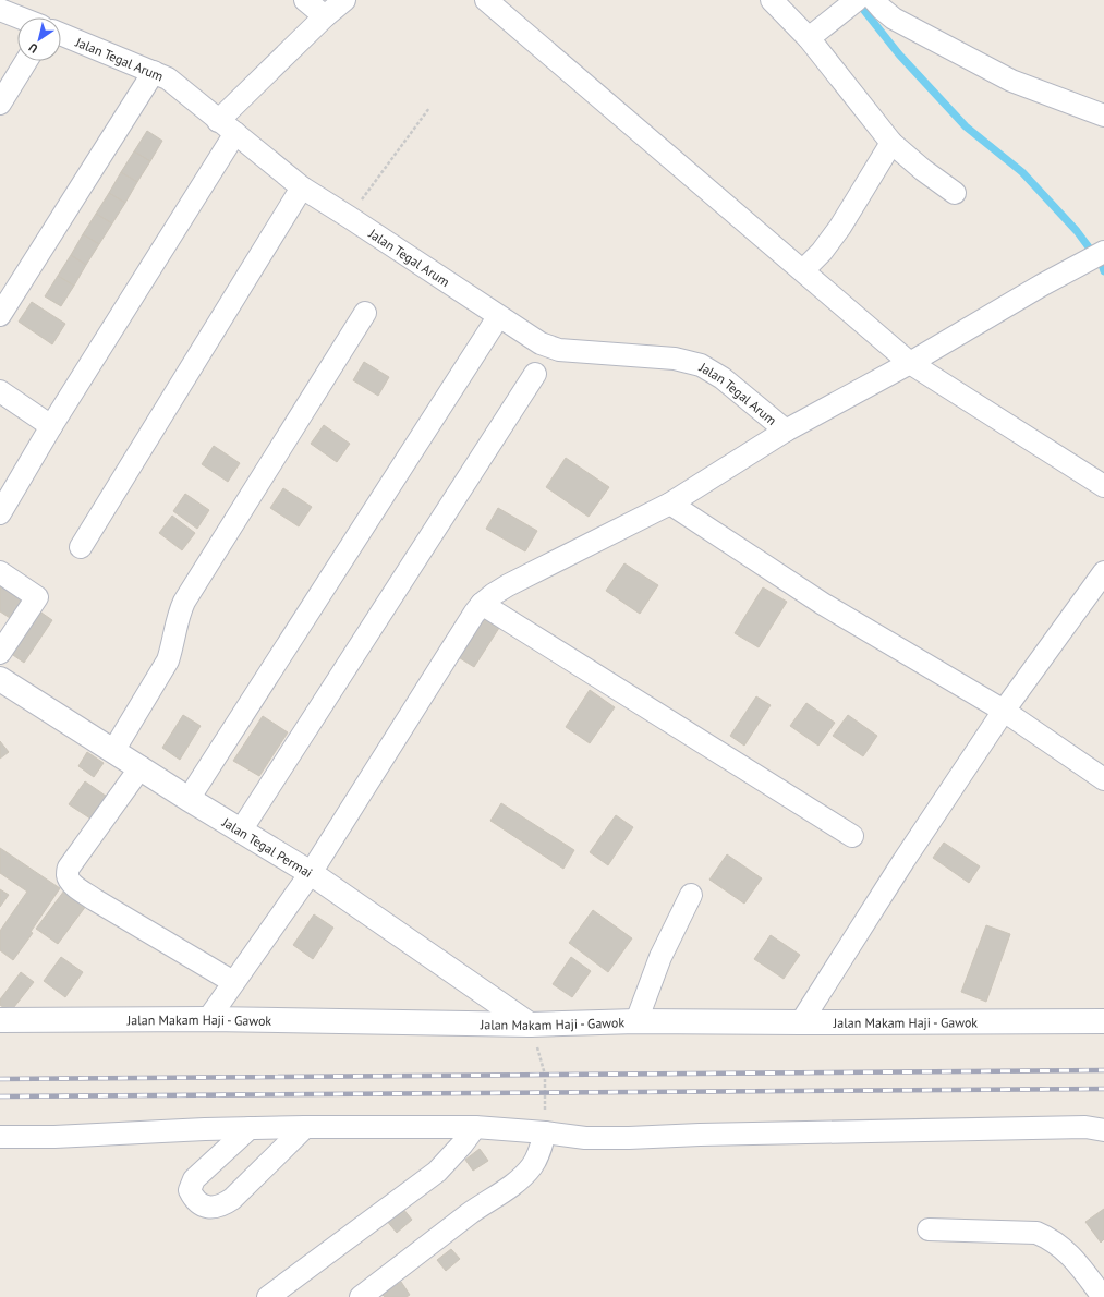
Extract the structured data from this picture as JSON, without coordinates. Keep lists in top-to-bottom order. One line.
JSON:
{"streets":{"street":["Jalan Tegal Arum","Jalan Tegal Permai","Jalan Makam Haji - Gawok"]},"crossings":[["Jalan Tegal Permai","Jalan Makam Haji - Gawok"]],"north":"bottom left"}
